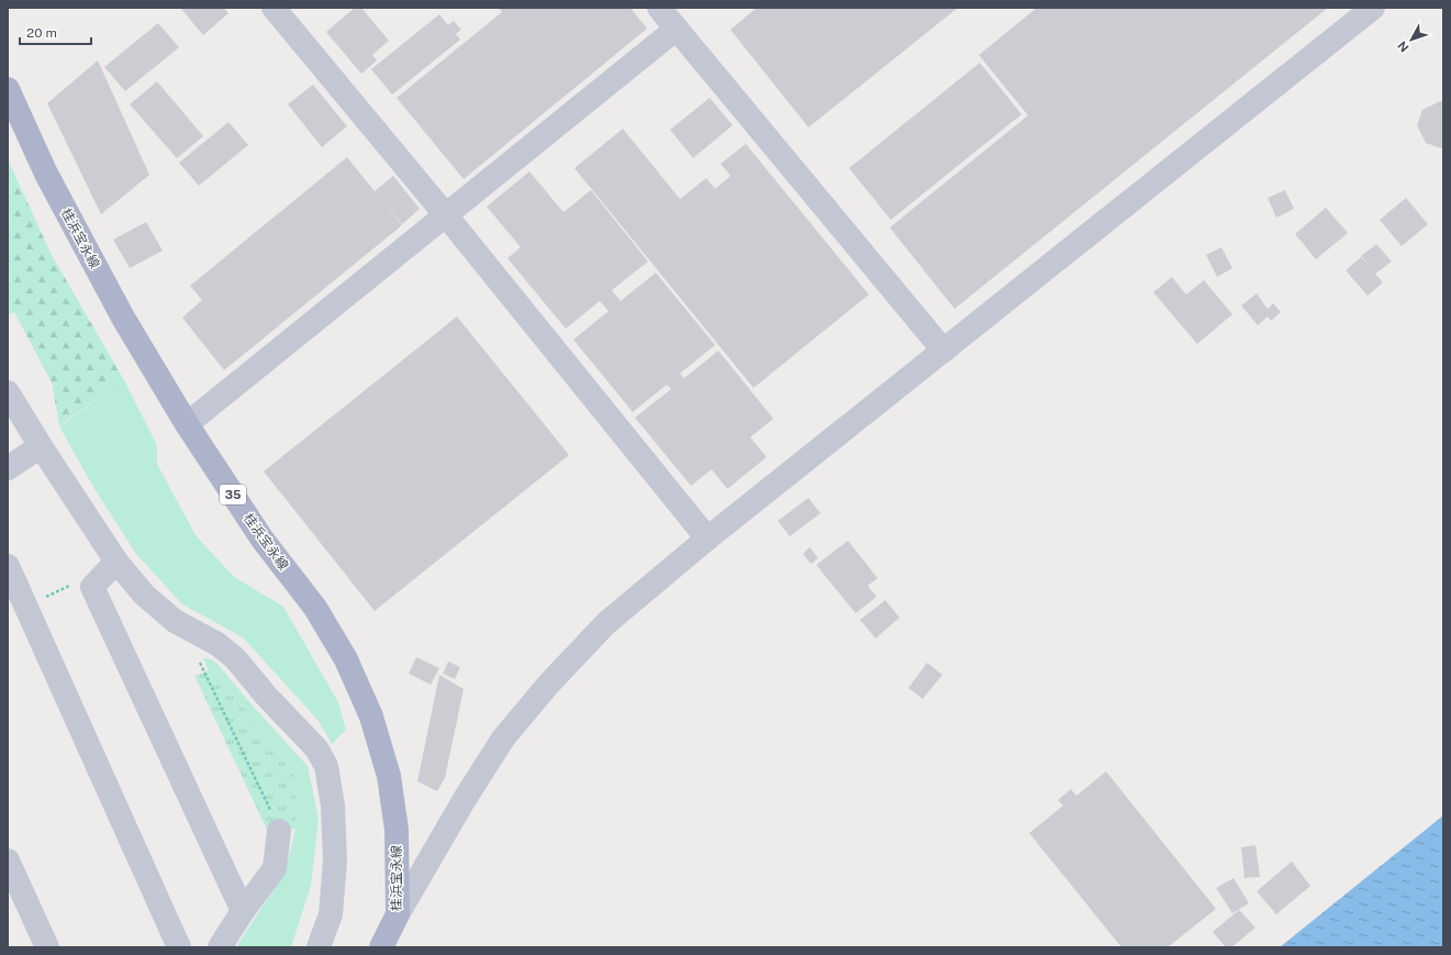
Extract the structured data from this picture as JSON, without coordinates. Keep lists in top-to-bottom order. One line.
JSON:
{"streets":{"main road":["桂浜宝永線","35"]},"scale_bar":"20 m","north":"bottom left"}
